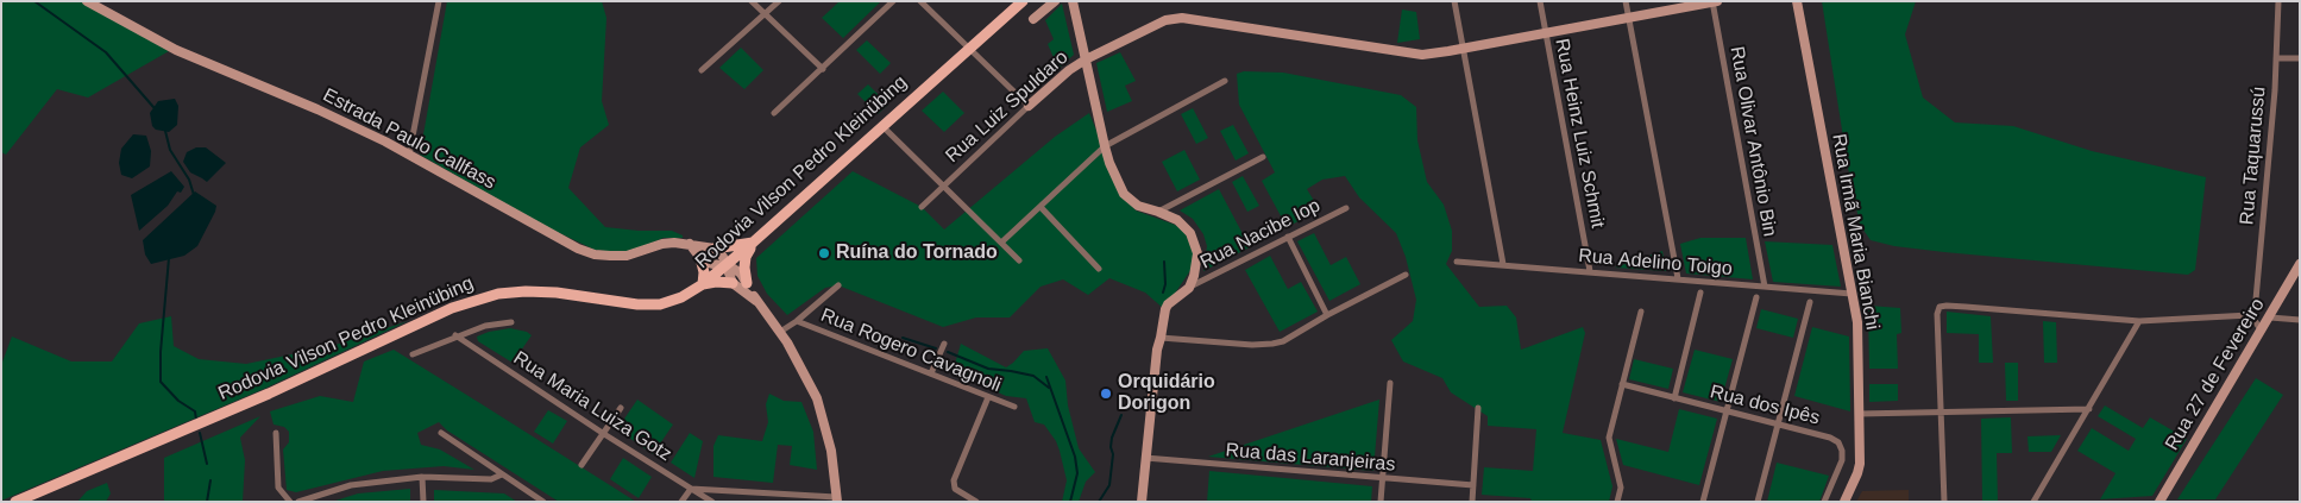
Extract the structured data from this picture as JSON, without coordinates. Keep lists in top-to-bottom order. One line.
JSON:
{"streets":{"main road":["Rodovia Vilson Pedro Kleinübing"],"street":["Rua Luiz Spuldaro","Rua Heinz Luiz Schmit","Estrada Paulo Callfass","Rua Olivar Antônio Bin","Rua Taquarussú","Rua Irmã Maria Bianchi","Rua Nacibe Iop","Rua Adelino Toigo","Rua Rogero Cavagnoli","Rua 27 de Fevereiro","Rua dos Ipês","Rua Maria Luiza Gotz","Rua das Laranjeiras"]},"crossings":[["Rua Luiz Spuldaro","Rua Heinz Luiz Schmit"],["Rua Luiz Spuldaro","Rua Olivar Antônio Bin"],["Rua Heinz Luiz Schmit","Rua Adelino Toigo"],["Rua Olivar Antônio Bin","Rua Adelino Toigo"],["Rua Irmã Maria Bianchi","Rua Adelino Toigo"]],"places":["Ruína do Tornado","Orquidário Dorigon"]}
